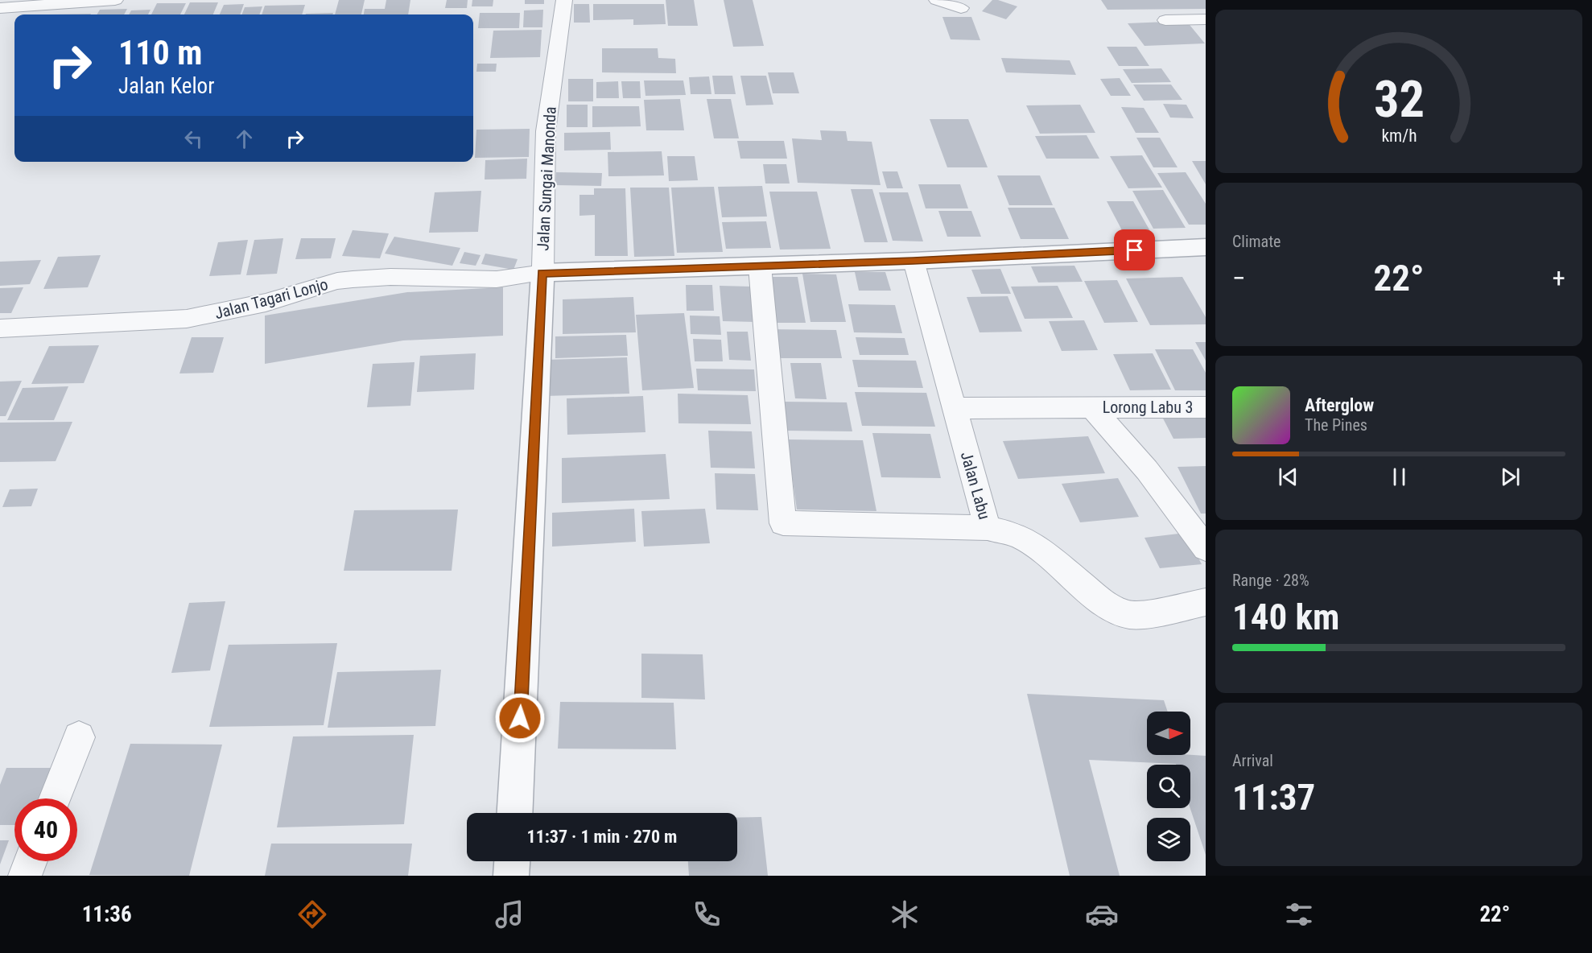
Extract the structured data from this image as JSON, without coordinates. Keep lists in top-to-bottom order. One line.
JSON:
{"streets":{"street":["Jalan Sungai Manonda","Jalan Tagari Lonjo","Lorong Labu 3","Jalan Labu"]},"crossings":[["Jalan Sungai Manonda","Jalan Tagari Lonjo"],["Lorong Labu 3","Jalan Labu"]],"north":"right","page":{"turn":["110 m","Jalan Kelor"],"tile":["Climate",["Range · 28%","140 km"],["Arrival","11:37"]],"heat":["−","22°","+"],"song":["Afterglow","The Pines"],"limit":"40","trip":"11:37 · 1 min · 270 m","tabs":["11:36","22°"],"gauge":["32","km/h"]}}
